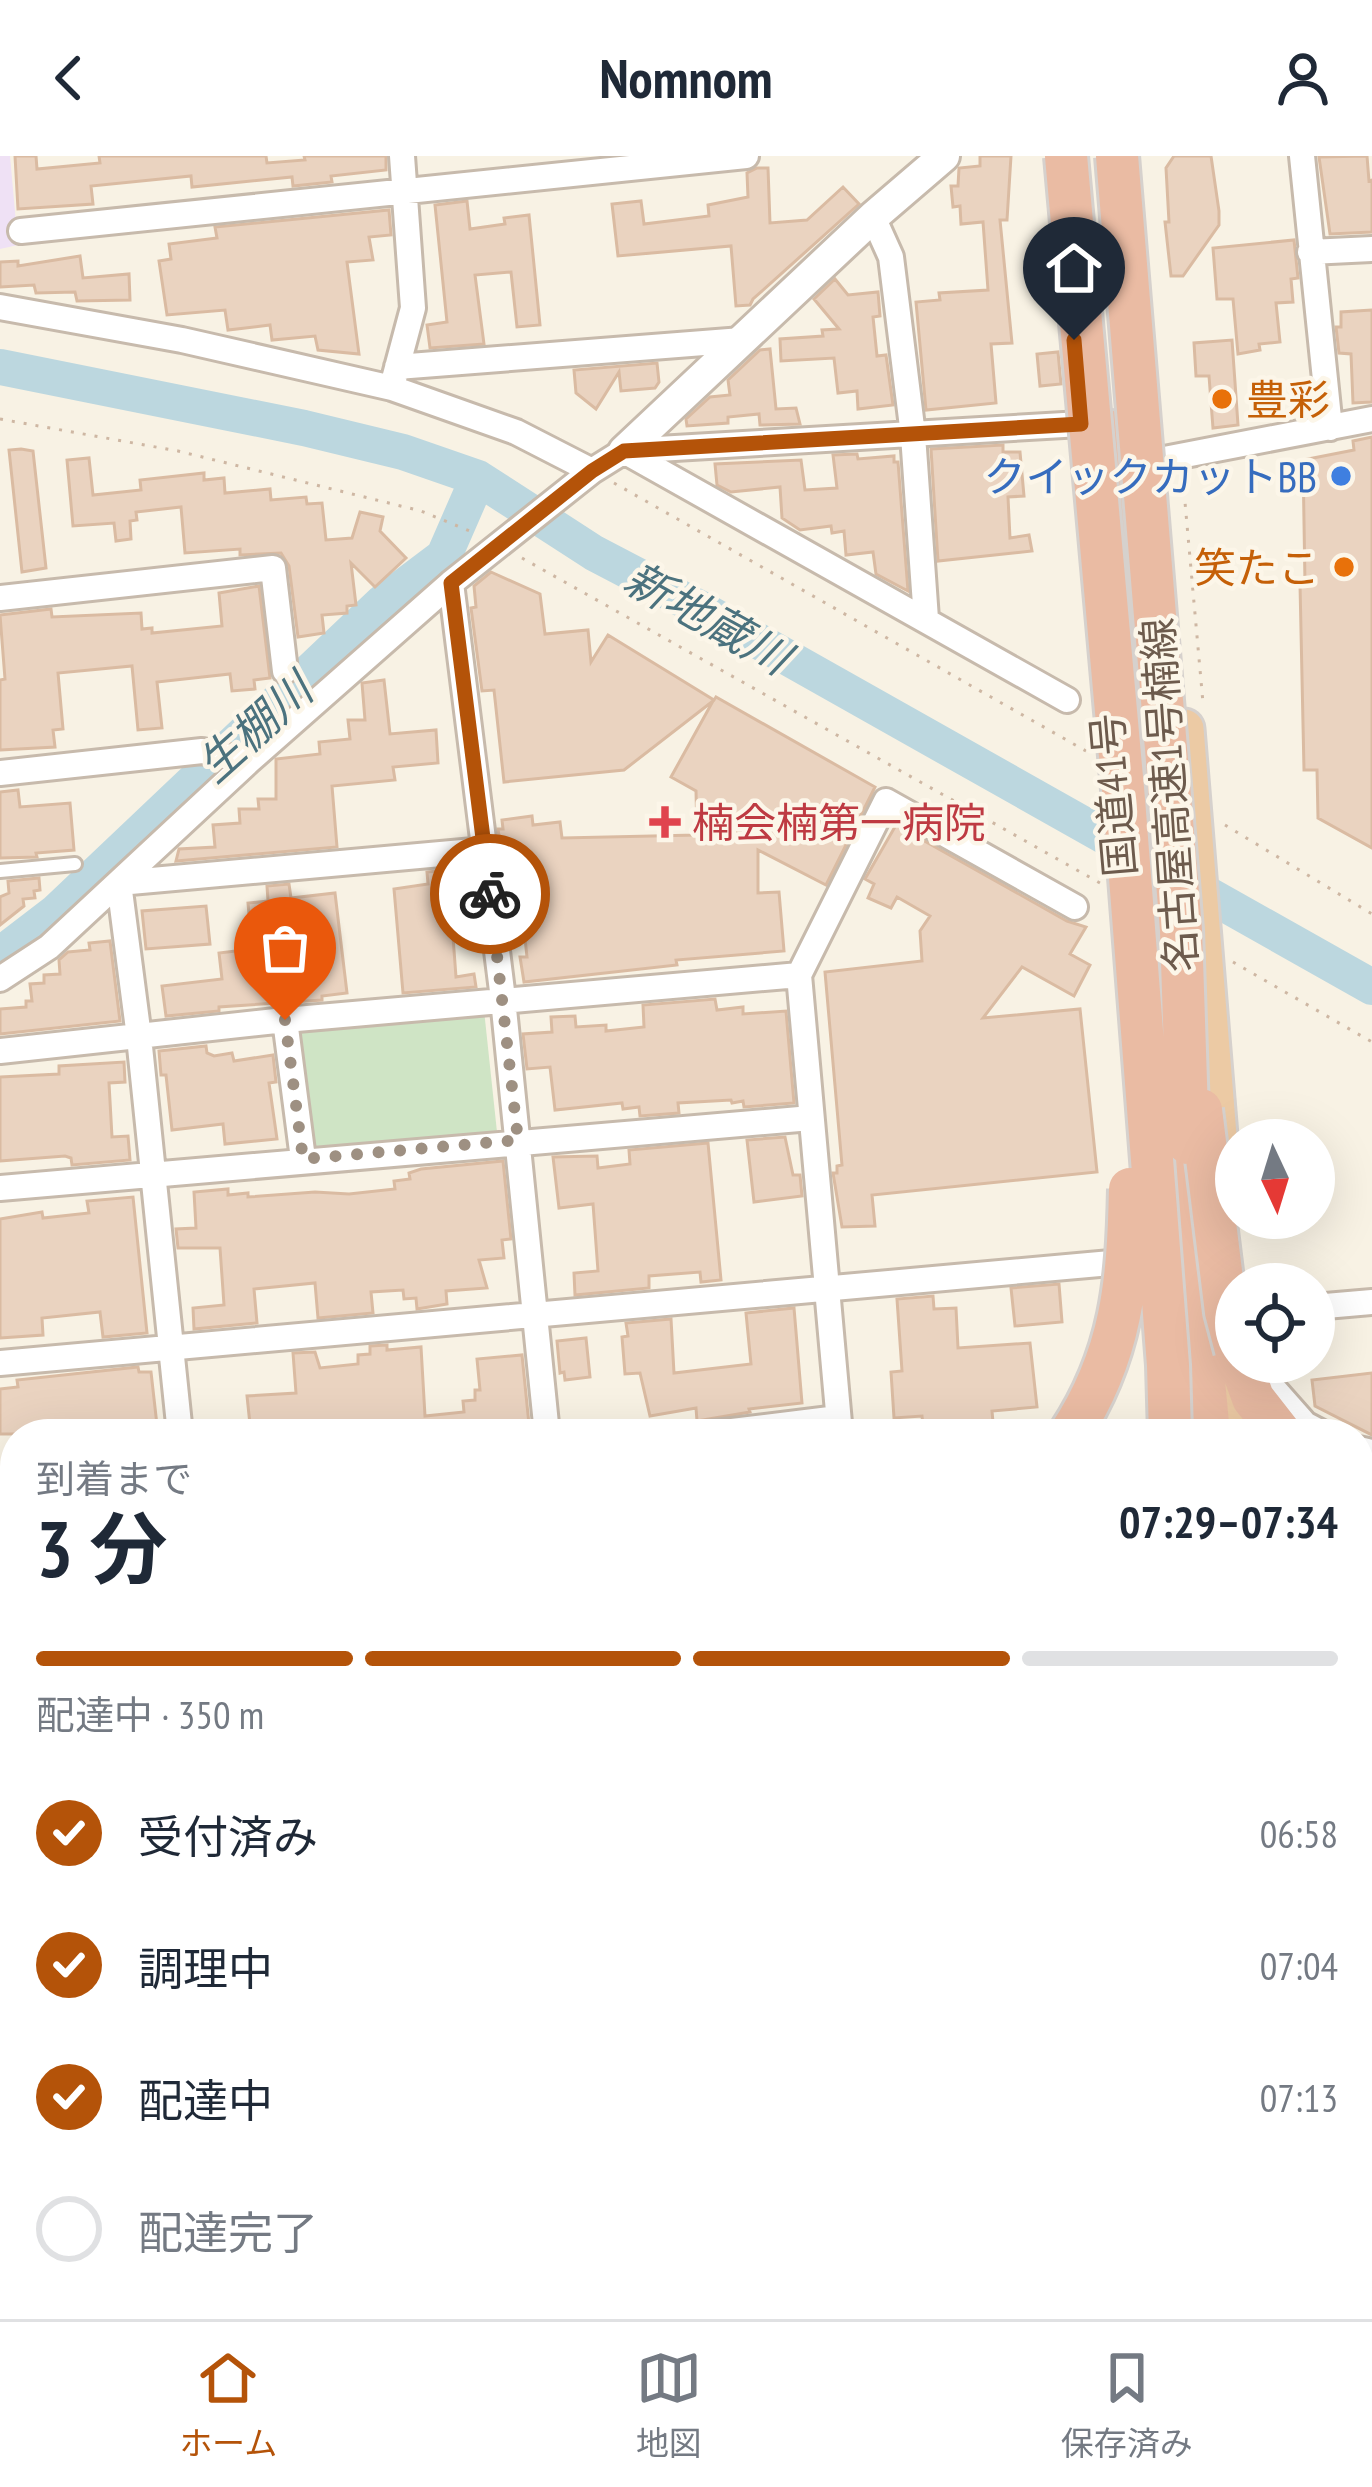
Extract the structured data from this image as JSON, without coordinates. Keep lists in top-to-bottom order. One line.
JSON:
{"streets":{"highway":["国道41号","名古屋高速1号楠線"]},"crossings":[["国道41号","名古屋高速1号楠線"]],"water":["新地蔵川","生棚川"],"places":{"other":["豊彩","クイックカットBB","笑たこ"],"health":["楠会楠第一病院"]},"north":"bottom","page":{"header":"Nomnom","heading":["3 分","到着まで","07:29–07:34"],"bar":"配達中 · 350 m","list":[["受付済み","06:58"],["調理中","07:04"],["配達中","07:13"],"配達完了"],"tabs":["ホーム","地図","保存済み"]}}
